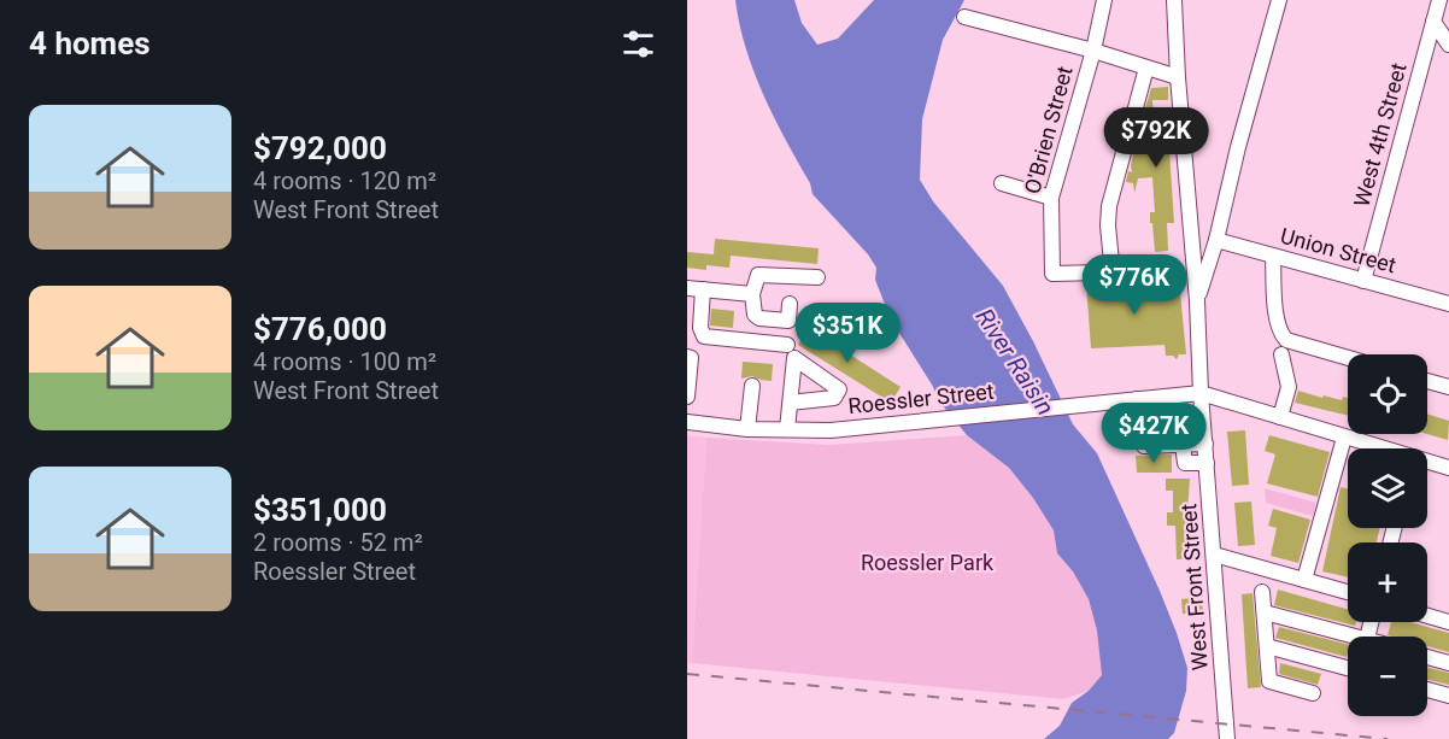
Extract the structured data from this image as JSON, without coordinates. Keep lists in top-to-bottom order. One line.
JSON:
{"streets":{"street":["O'Brien Street","West 4th Street","Union Street","Roessler Street","West Front Street"]},"crossings":[["West 4th Street","Union Street"],["Roessler Street","West Front Street"]],"water":["River Raisin"],"parks":["Roessler Park"],"page":{"heading":"4 homes","list":[{"name":"$792,000","note":"4 rooms · 120 m² · West Front Street"},{"name":"$776,000","note":"4 rooms · 100 m² · West Front Street"},{"name":"$351,000","note":"2 rooms · 52 m² · Roessler Street"}],"price":["$792K","$776K","$351K","$427K"],"map_buttons":["+","−"]}}
